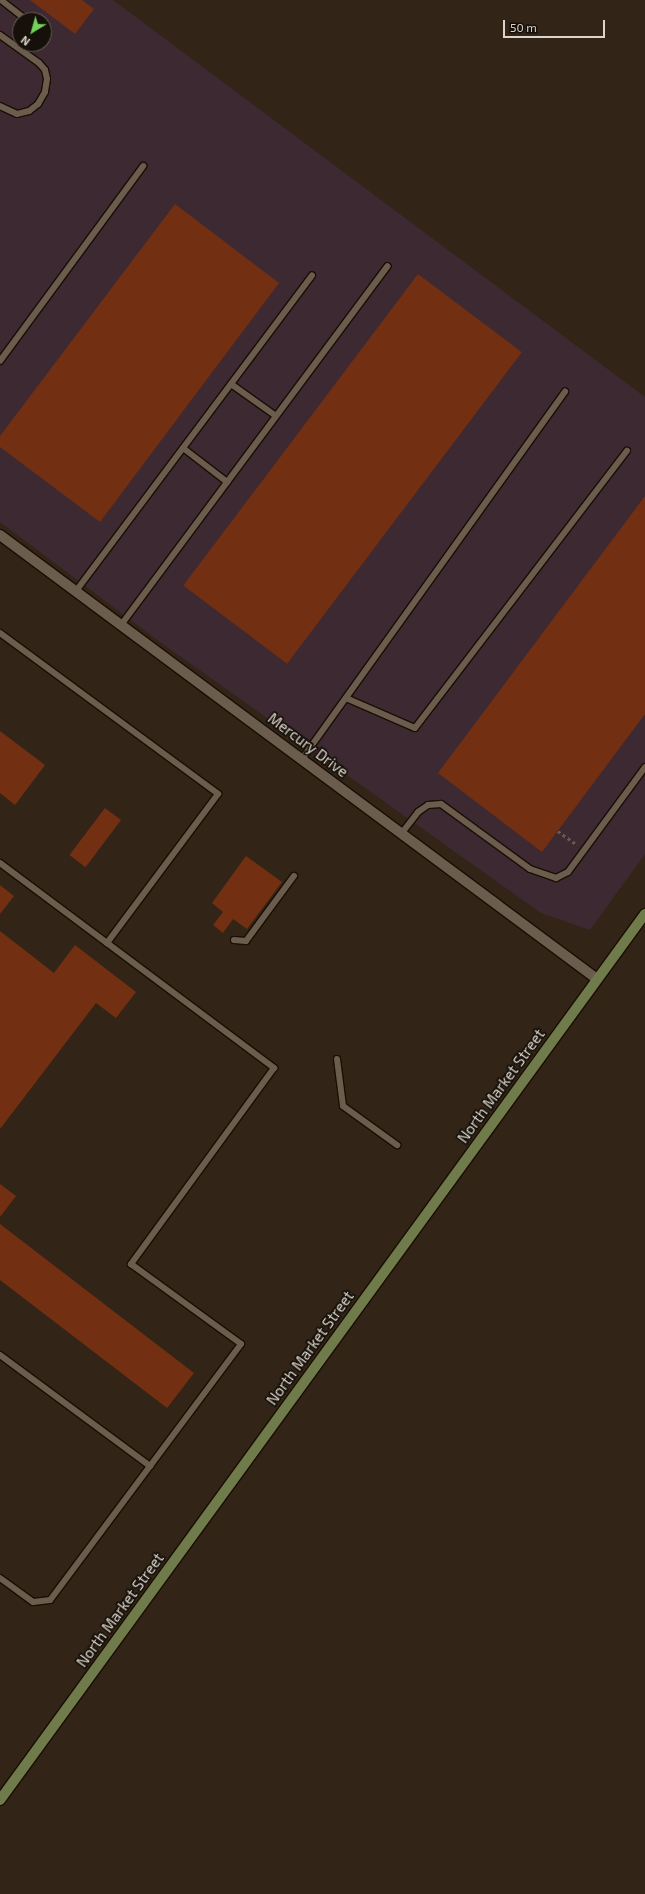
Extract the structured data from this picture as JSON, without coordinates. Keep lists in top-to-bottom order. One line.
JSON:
{"streets":{"main road":["North Market Street"],"street":["Mercury Drive"]},"crossings":[["Mercury Drive","North Market Street"]],"scale_bar":"50 m","north":"bottom left"}
